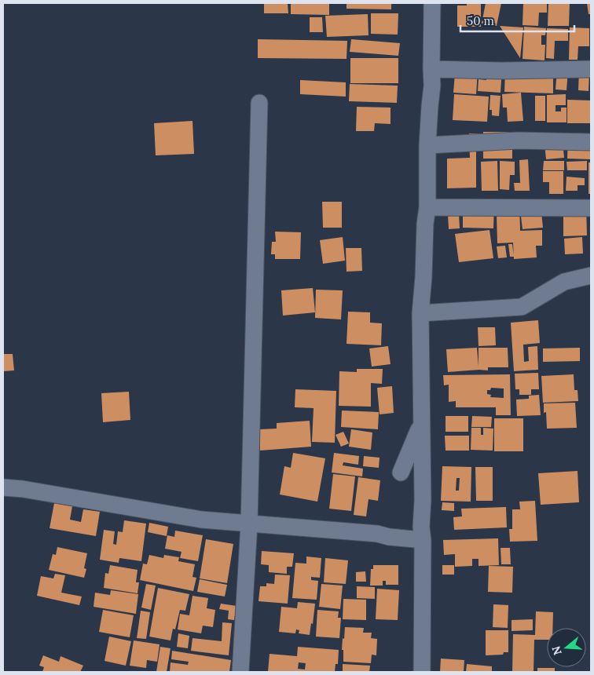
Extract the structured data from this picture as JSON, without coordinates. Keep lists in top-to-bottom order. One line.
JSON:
{"scale_bar":"50 m","north":"left"}
